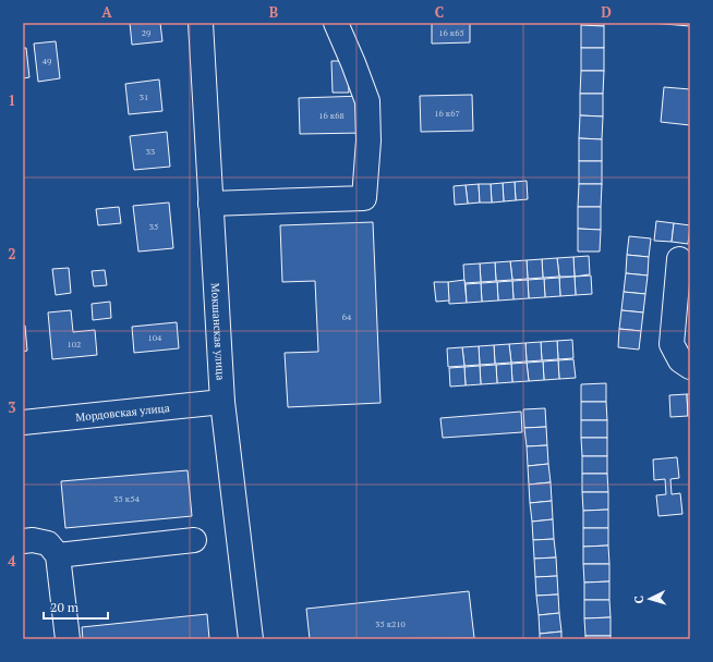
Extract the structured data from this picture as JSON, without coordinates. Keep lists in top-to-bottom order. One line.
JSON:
{"streets":{"street":["Мокшанская улица","Мордовская улица"]},"crossings":[["Мокшанская улица","Мордовская улица"]],"house_numbers":["29","16 к65","49","31","16 к67","16 к68","33","35","64","104","102","35 к54","35 к210"],"scale_bar":"20 m","north":"left","grid":{"columns":["A","B","C","D"],"rows":["1","2","3","4"]}}
